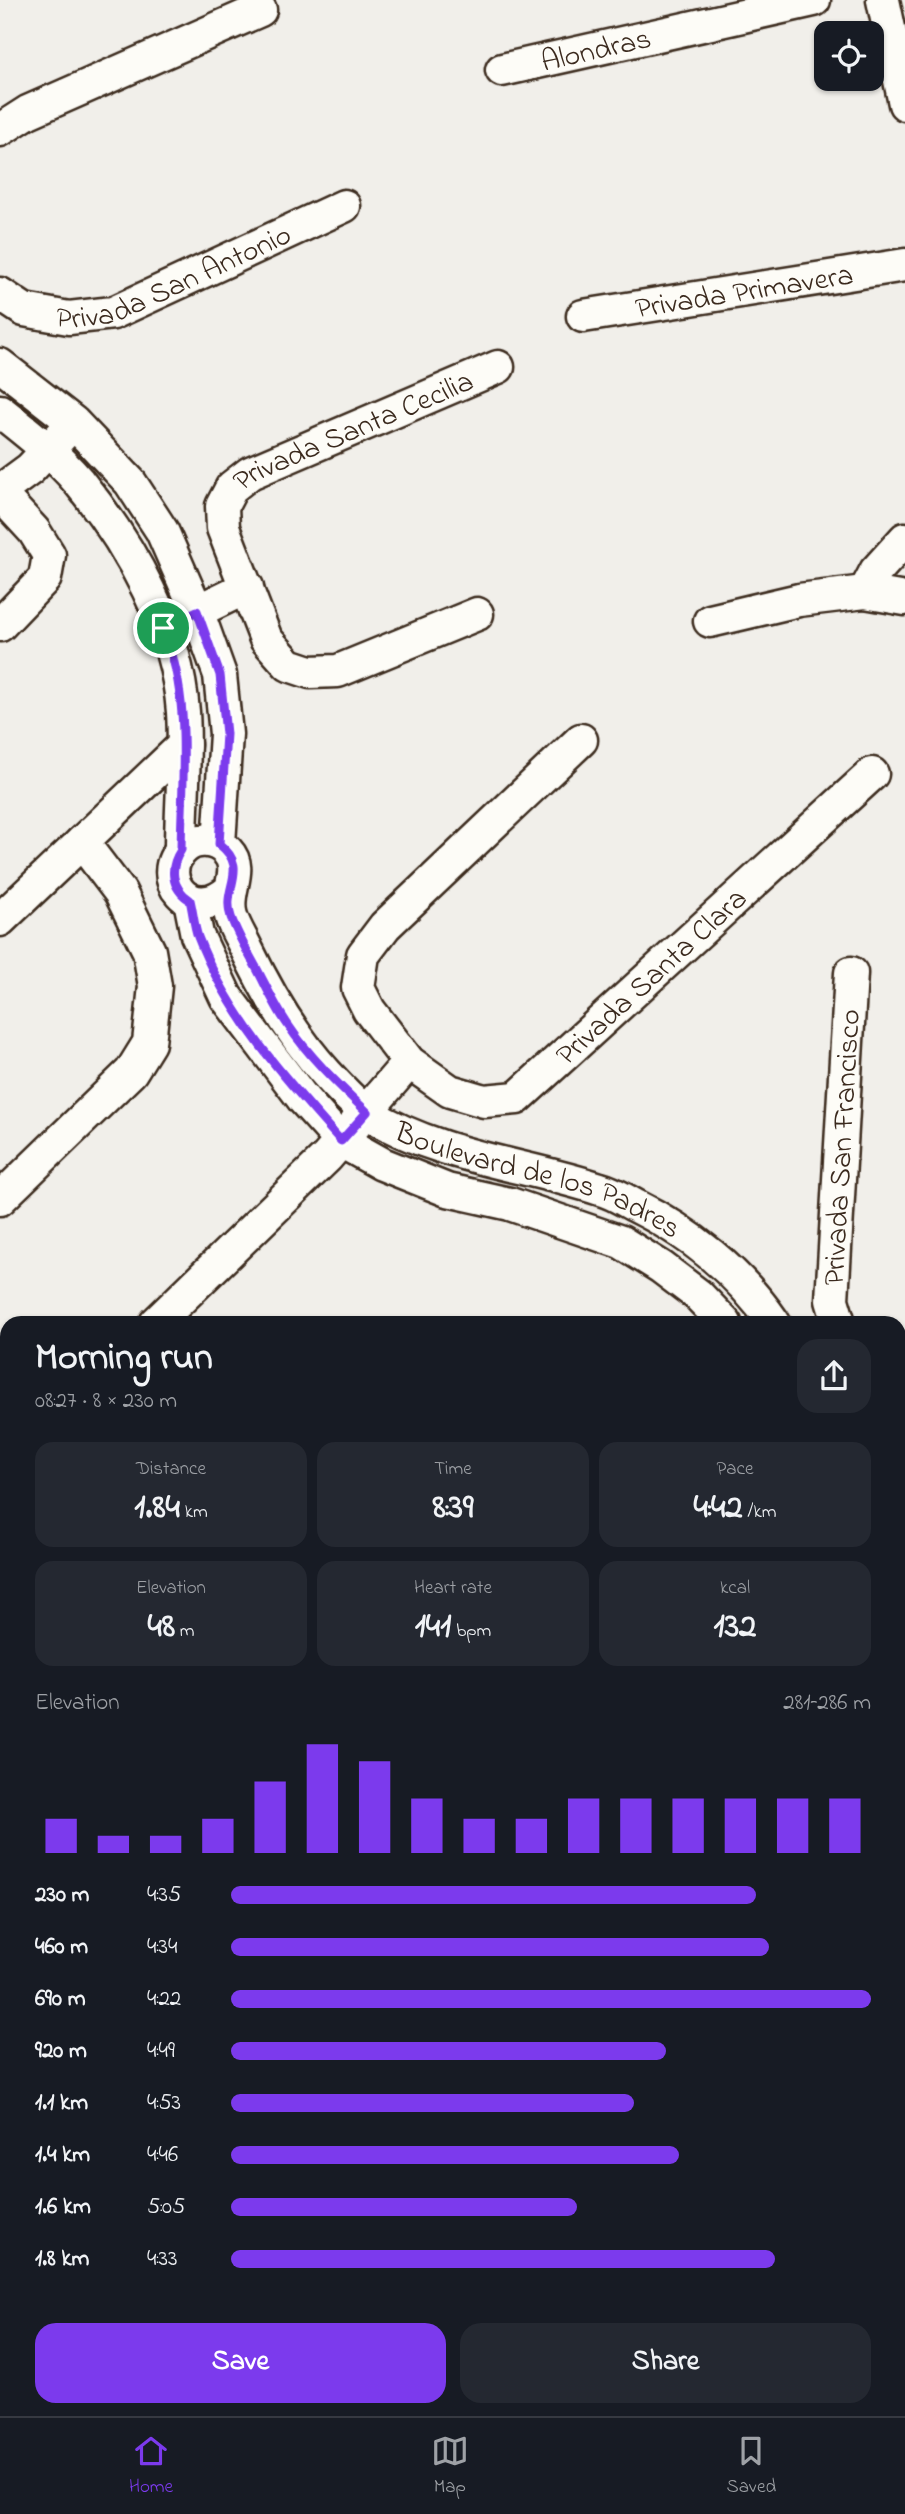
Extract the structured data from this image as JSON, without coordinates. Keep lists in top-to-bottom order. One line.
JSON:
{"streets":{"street":["Alondras","Privada San Antonio","Privada Primavera","Privada Santa Cecilia","Privada Santa Clara","Privada San Francisco","Boulevard de los Padres"]},"page":{"heading":["Morning run","08:27 · 8 × 230 m"],"stats":[["Distance","1.84 km"],["Time","8:39"],["Pace","4:42 /km"],["Elevation","48 m"],["Heart rate","141 bpm"],["kcal","132"]],"chart":["Elevation","281–286 m"],"list":[{"name":"230 m","note":"4:35"},{"name":"460 m","note":"4:34"},{"name":"690 m","note":"4:22"},{"name":"920 m","note":"4:49"},{"name":"1.1 km","note":"4:53"},{"name":"1.4 km","note":"4:46"},{"name":"1.6 km","note":"5:05"},{"name":"1.8 km","note":"4:33"}],"buttons":["Save","Share"],"tabs":["Home","Map","Saved"]}}
